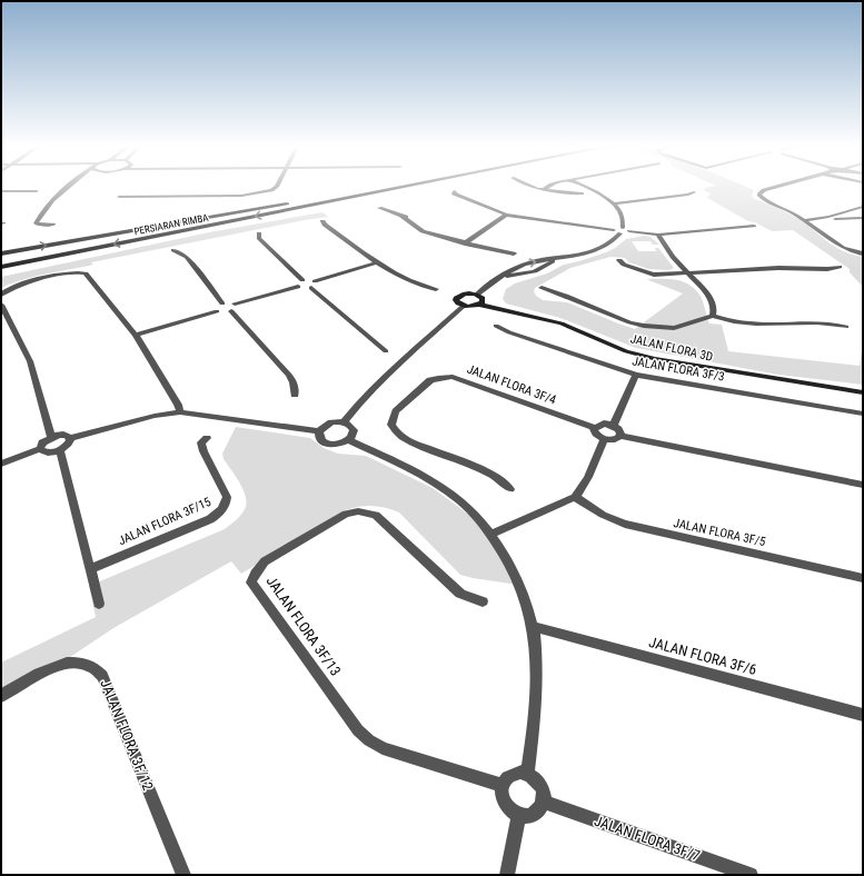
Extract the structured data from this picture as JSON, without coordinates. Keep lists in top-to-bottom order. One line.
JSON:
{"streets":{"street":["PERSIARAN RIMBA","JALAN FLORA 3D","JALAN FLORA 3F/3","JALAN FLORA 3F/4","JALAN FLORA 3F/15","JALAN FLORA 3F/5","JALAN FLORA 3F/13","JALAN FLORA 3F/6","JALAN FLORA 3F/12","JALAN FLORA 3F/7"]},"crossings":[["JALAN FLORA 3F/13","JALAN FLORA 3F/7"]]}
